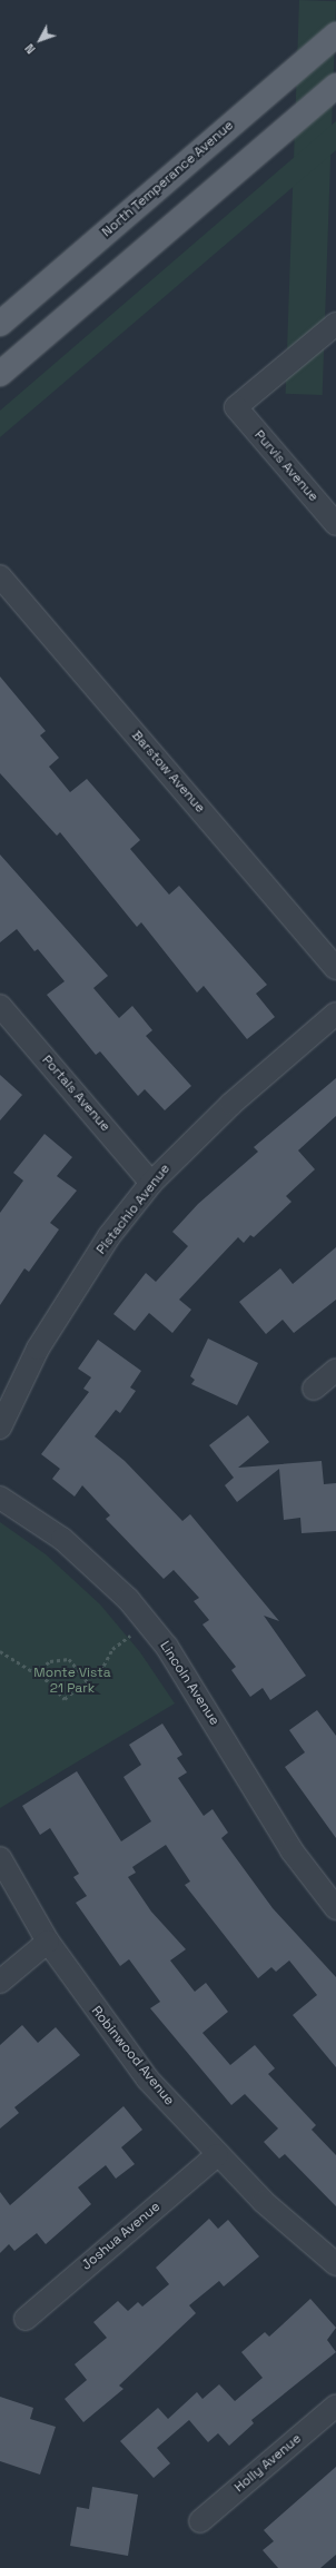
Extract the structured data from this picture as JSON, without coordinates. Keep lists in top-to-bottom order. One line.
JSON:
{"streets":{"main road":["North Temperance Avenue"],"street":["Purvis Avenue","Barstow Avenue","Portals Avenue","Pistachio Avenue","Lincoln Avenue","Robinwood Avenue","Joshua Avenue","Holly Avenue"]},"crossings":[["Portals Avenue","Pistachio Avenue"],["Robinwood Avenue","Joshua Avenue"]],"parks":["Monte Vista 21 Park"],"north":"bottom left"}
